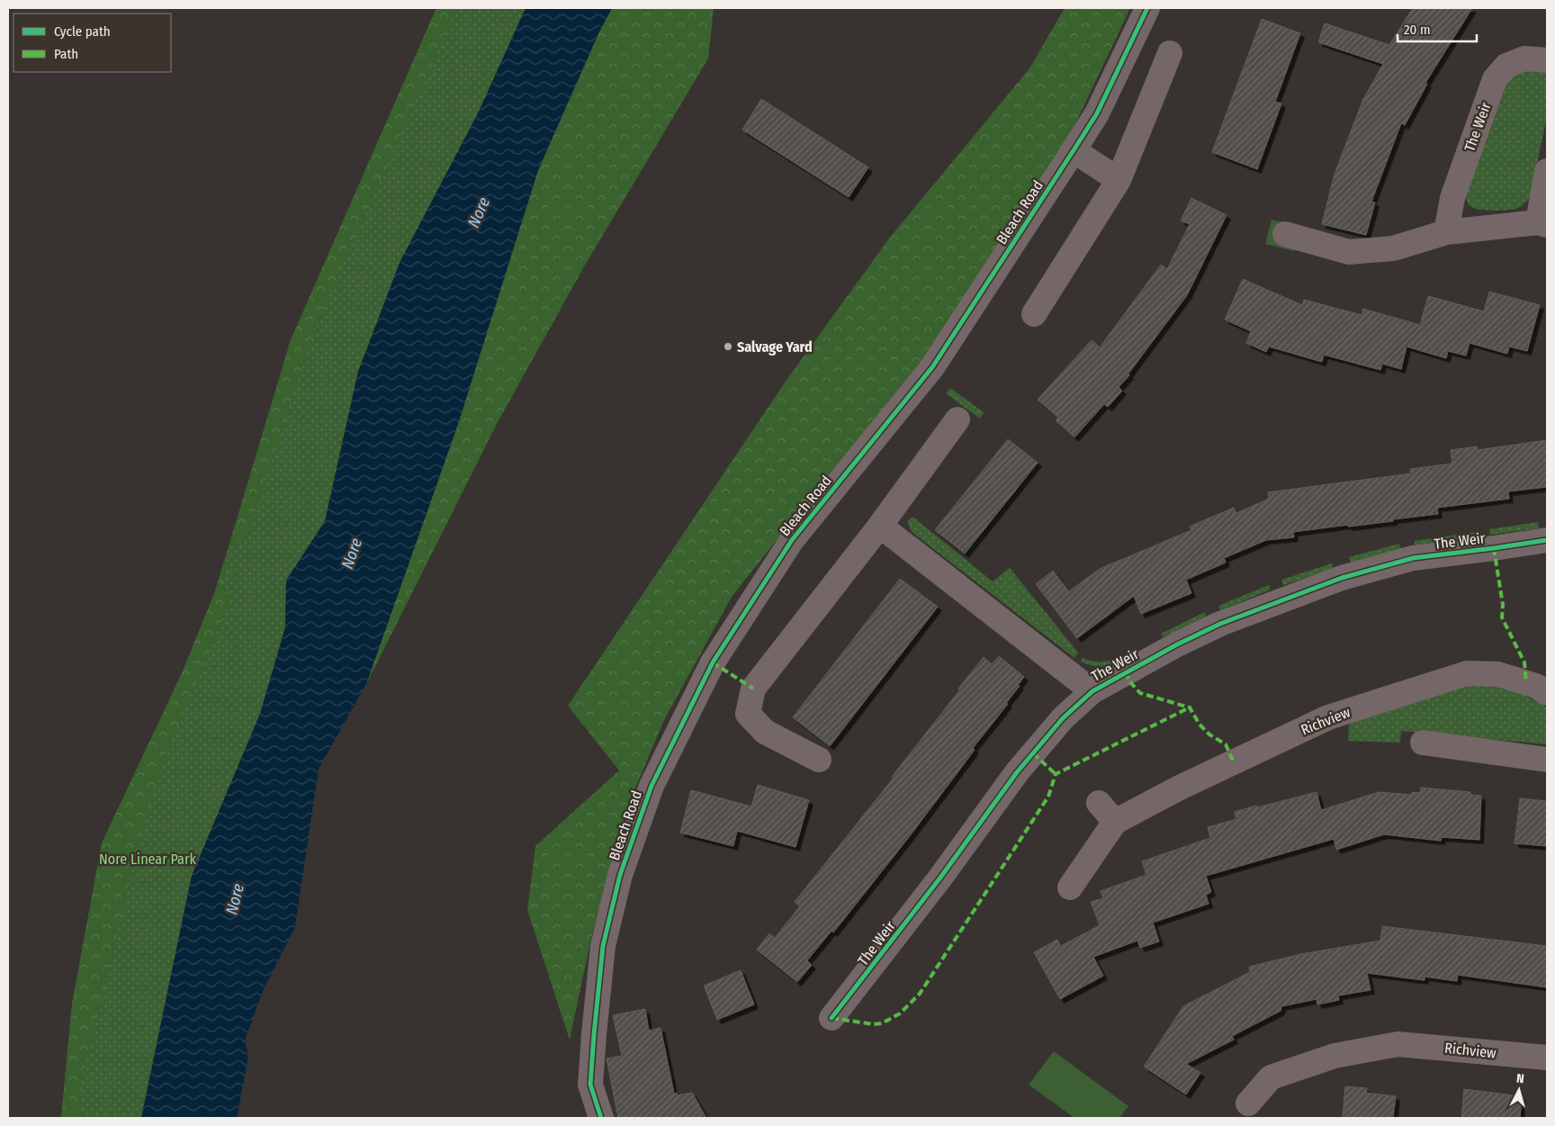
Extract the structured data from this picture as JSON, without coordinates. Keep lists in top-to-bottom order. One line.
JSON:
{"streets":{"street":["The Weir","Bleach Road","Richview"]},"water":["Nore"],"parks":["Nore Linear Park"],"places":["Salvage Yard"],"legend":["Cycle path","Path"],"scale_bar":"20 m","north":"top"}
